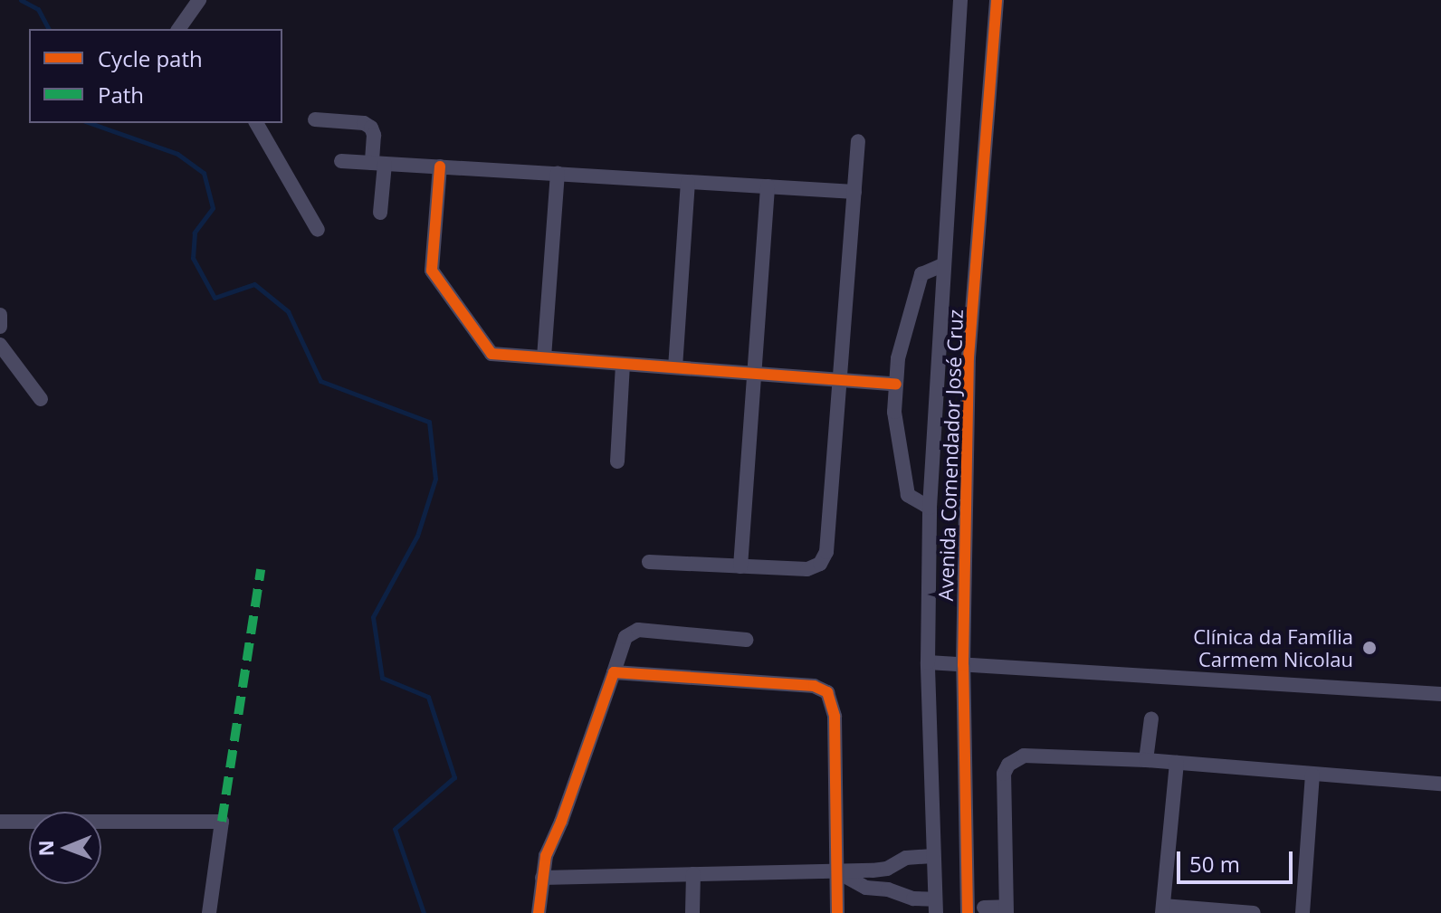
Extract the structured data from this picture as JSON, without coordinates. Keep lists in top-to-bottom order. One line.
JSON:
{"streets":{"street":["Avenida Comendador José Cruz"]},"places":["Clínica da Família Carmem Nicolau"],"legend":["Cycle path","Path"],"scale_bar":"50 m","north":"left"}
